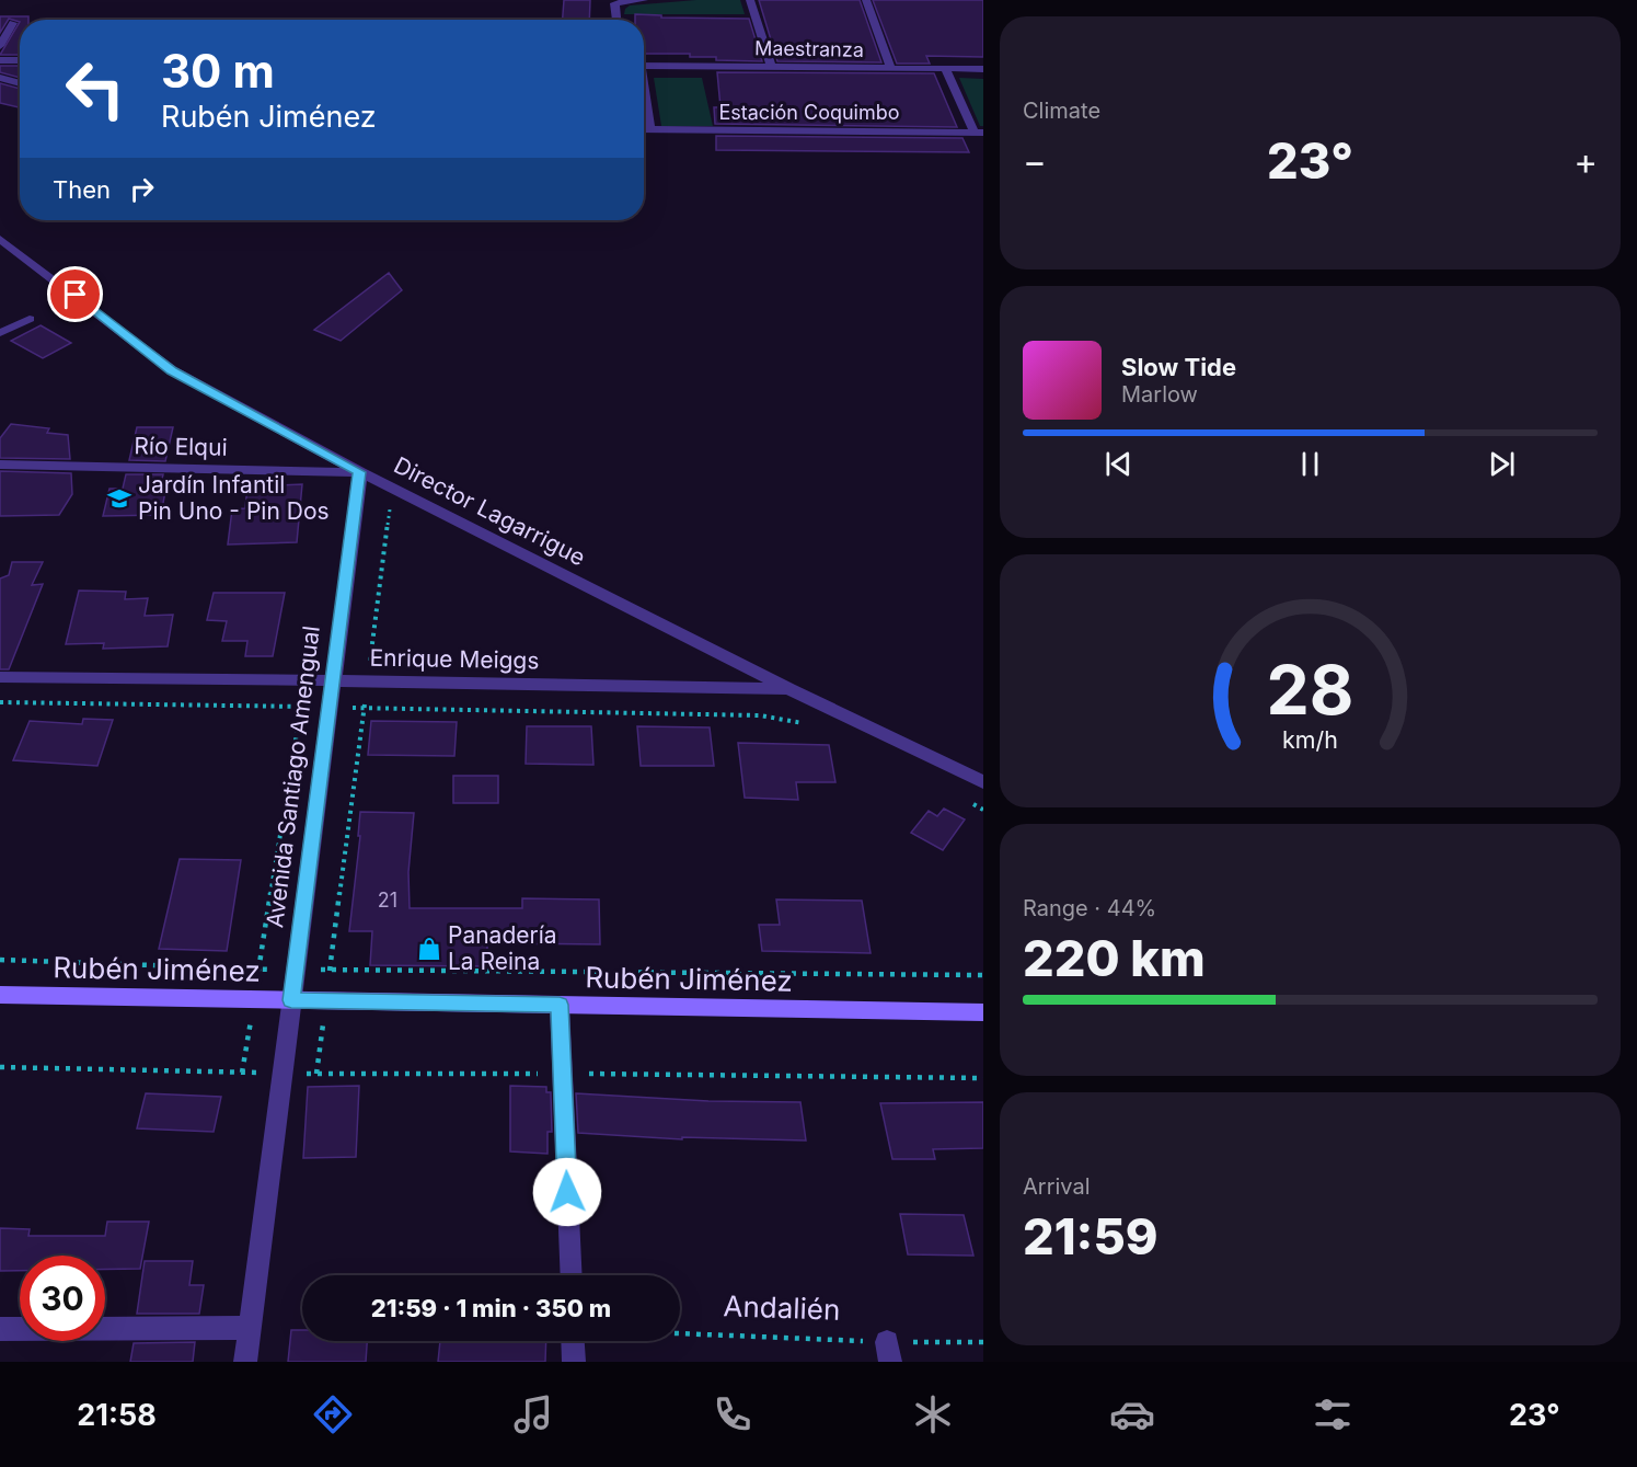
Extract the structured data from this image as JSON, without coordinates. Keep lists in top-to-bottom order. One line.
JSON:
{"streets":{"main road":["Rubén Jiménez"],"street":["Maestranza","Estación Coquimbo","Río Elqui","Director Lagarrigue","Enrique Meiggs","Avenida Santiago Amengual"],"path":["Andalién"]},"crossings":[["Río Elqui","Director Lagarrigue"],["Río Elqui","Avenida Santiago Amengual"],["Director Lagarrigue","Enrique Meiggs"],["Director Lagarrigue","Avenida Santiago Amengual"],["Enrique Meiggs","Avenida Santiago Amengual"],["Avenida Santiago Amengual","Rubén Jiménez"]],"places":{"school or university":["Jardín Infantil Pin Uno - Pin Dos"],"shop":["Panadería La Reina"]},"house_numbers":["21"],"page":{"tile":["Climate",["Range · 44%","220 km"],["Arrival","21:59"]],"turn":["30 m","Rubén Jiménez"],"heat":["−","23°","+"],"then":"Then","song":["Slow Tide","Marlow"],"limit":"30","trip":"21:59 · 1 min · 350 m","tabs":["21:58","23°"],"gauge":["28","km/h"]}}
